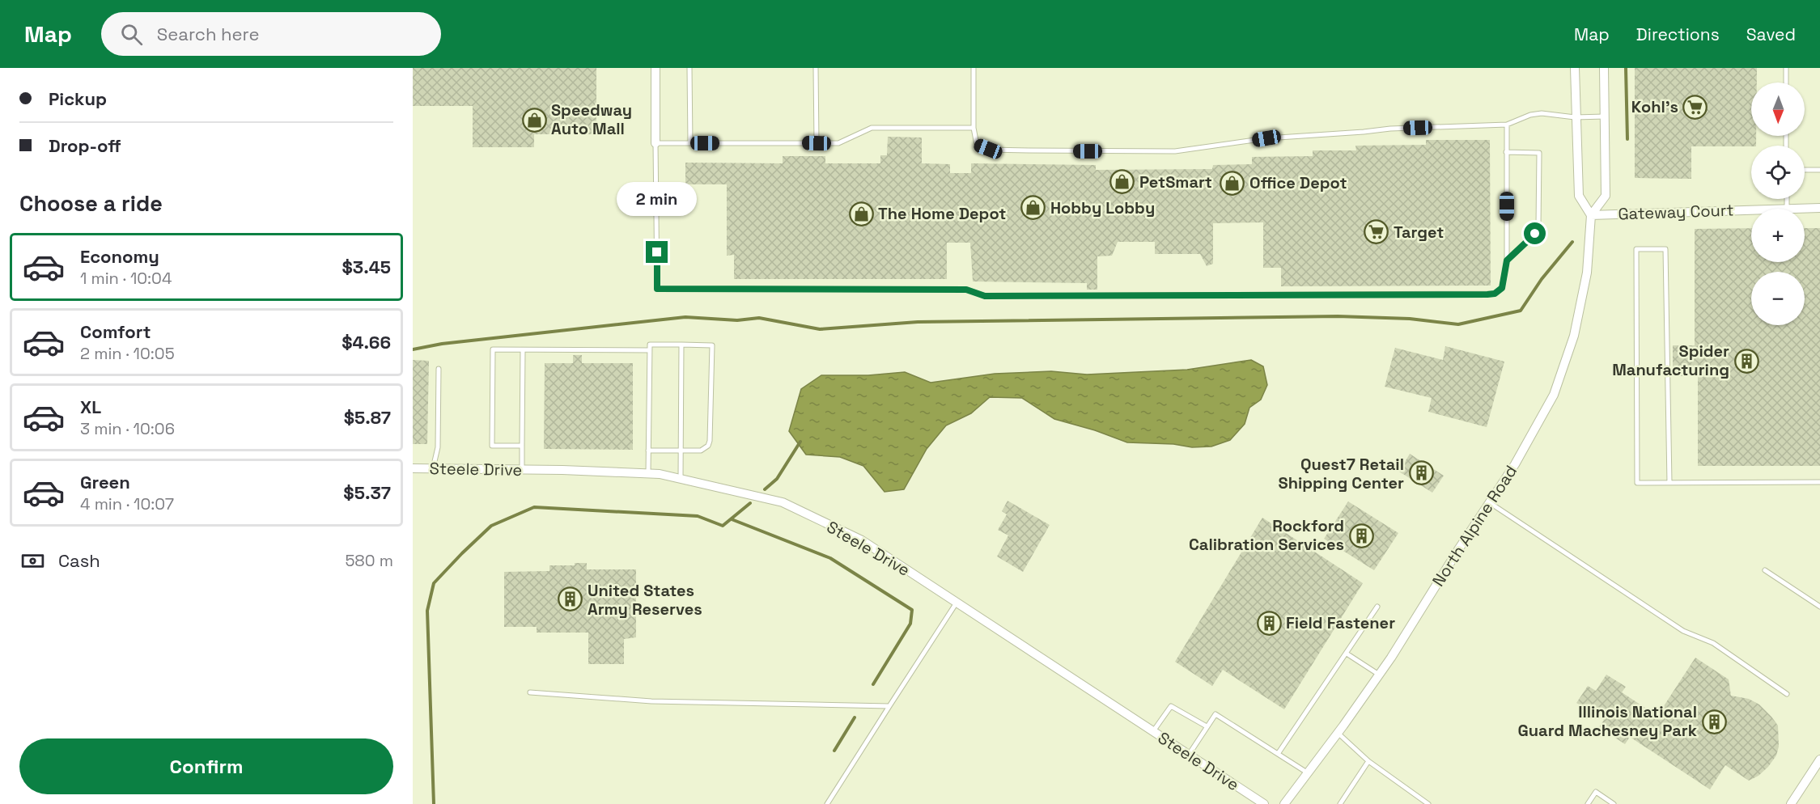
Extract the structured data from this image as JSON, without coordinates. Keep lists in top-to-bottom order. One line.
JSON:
{"streets":{"street":["Gateway Court","Steele Drive","North Alpine Road"]},"crossings":[["Gateway Court","North Alpine Road"]],"places":{"supermarket":["Kohl's","Target"],"shop":["Speedway Auto Mall","PetSmart","Office Depot","Hobby Lobby","The Home Depot"],"building":["Spider Manufacturing","Quest7 Retail Shipping Center","Rockford Calibration Services","United States Army Reserves","Field Fastener","Illinois National Guard Machesney Park"]},"north":"bottom","page":{"header":"Map","search":"Search here","nav":["Map","Directions","Saved"],"banner":["Pickup","Drop-off"],"map_buttons":["+","−"],"heading":"Choose a ride","bubble":"2 min","list":[{"name":"Economy","note":"1 min · 10:04","value":"$3.45"},{"name":"Comfort","note":"2 min · 10:05","value":"$4.66"},{"name":"XL","note":"3 min · 10:06","value":"$5.87"},{"name":"Green","note":"4 min · 10:07","value":"$5.37"}],"pay":["Cash","580 m"],"buttons":"Confirm"}}
